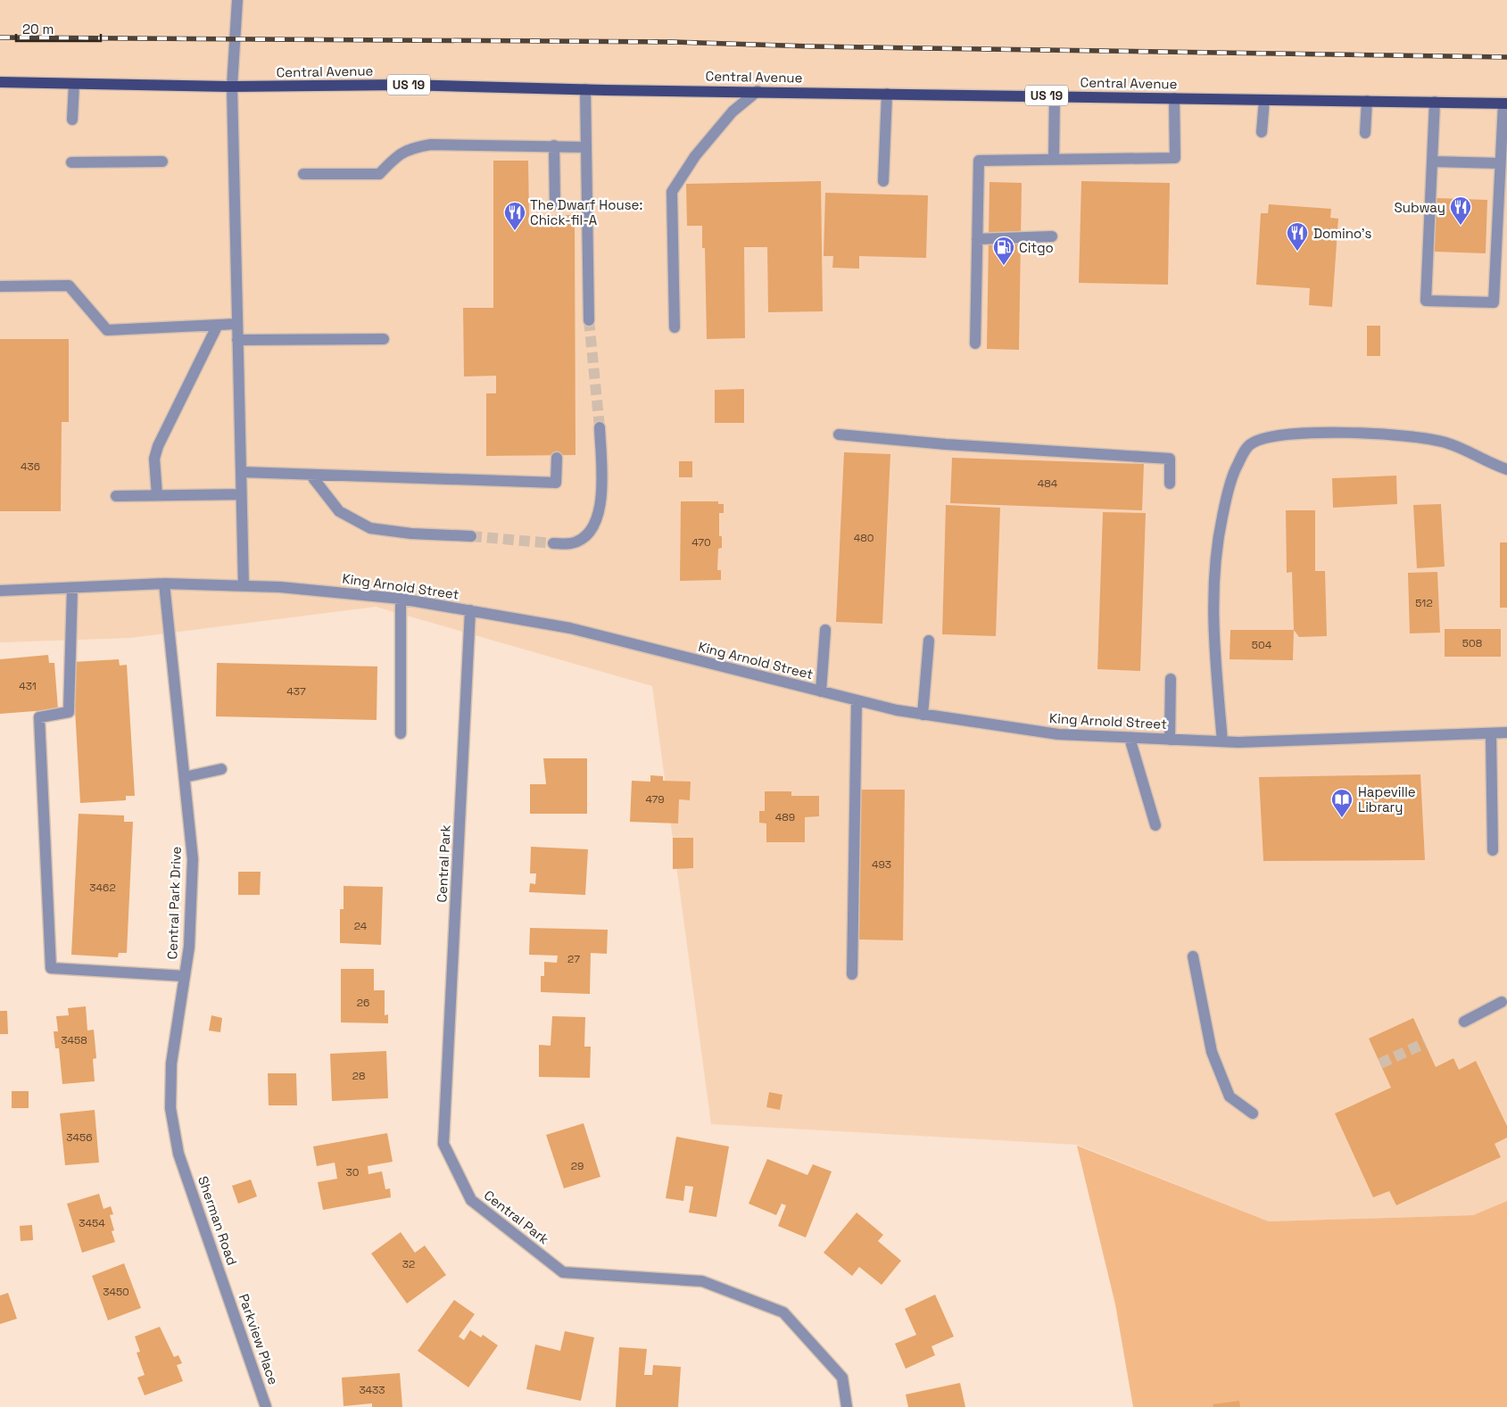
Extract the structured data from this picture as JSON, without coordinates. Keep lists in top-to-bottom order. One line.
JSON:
{"streets":{"main road":["Central Avenue","US 19"],"street":["King Arnold Street","Central Park","Central Park Drive","Sherman Road","Parkview Place"]},"crossings":[["King Arnold Street","Central Park"],["King Arnold Street","Central Park Drive"],["Central Park Drive","Sherman Road"],["Sherman Road","Parkview Place"]],"places":{"restaurant":["Subway","The Dwarf House: Chick-fil-A","Domino's"],"fuel station":["Citgo"],"library":["Hapeville Library"]},"house_numbers":["436","484","480","470","512","508","504","431","437","479","489","493","3462","24","27","26","3458","28","3456","29","30","3454","32","3450","3433"],"scale_bar":"20 m"}
